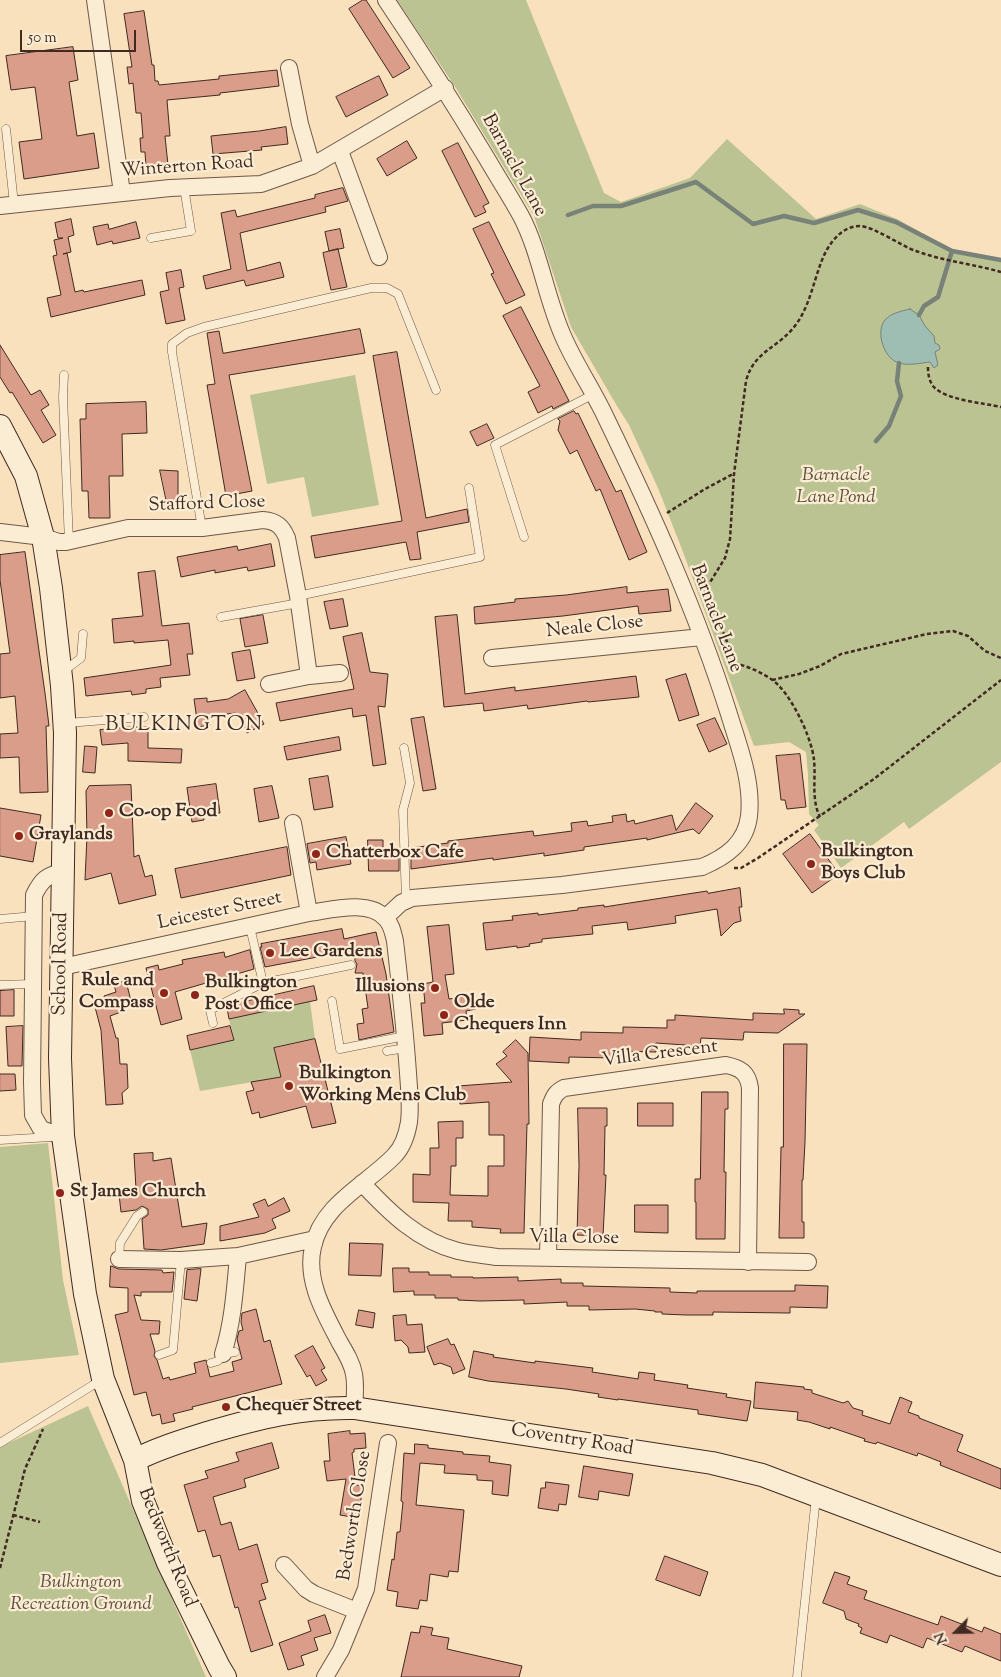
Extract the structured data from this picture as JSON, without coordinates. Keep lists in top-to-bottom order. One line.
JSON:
{"streets":{"main road":["School Road","Coventry Road","Bedworth Road"],"street":["Barnacle Lane","Winterton Road","Stafford Close","Neale Close","Leicester Street","Villa Crescent","Villa Close","Bedworth Close"]},"crossings":[["Barnacle Lane","Winterton Road"],["Barnacle Lane","Neale Close"],["Stafford Close","School Road"],["Leicester Street","School Road"],["School Road","Bedworth Road"],["Villa Crescent","Villa Close"],["Coventry Road","Bedworth Road"]],"districts":["BULKINGTON"],"parks":["Barnacle Lane Pond","Bulkington Recreation Ground"],"places":["Co-op Food","Graylands","Chatterbox Cafe","Bulkington Boys Club","Lee Gardens","Illusions","Rule and Compass","Bulkington Post Office","Olde Chequers Inn","Bulkington Working Mens Club","St James Church","Chequer Street"],"scale_bar":"50 m","north":"bottom left"}
